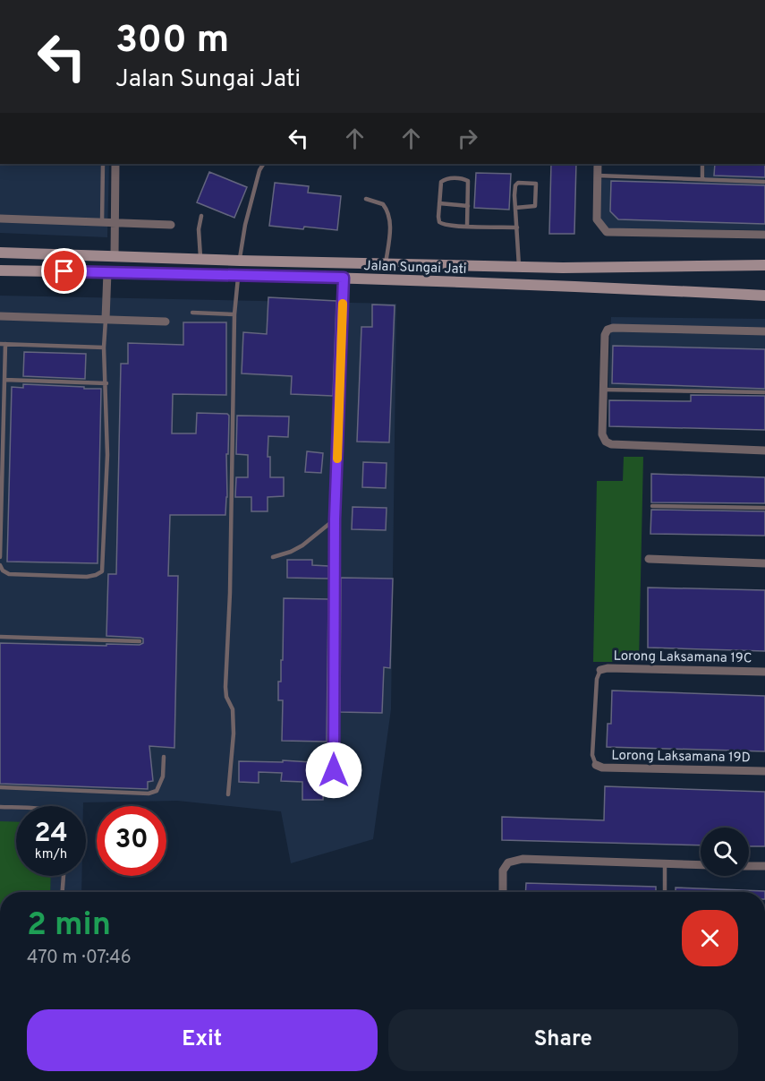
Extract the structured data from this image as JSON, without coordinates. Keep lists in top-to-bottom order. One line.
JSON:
{"streets":{"main road":["Jalan Sungai Jati"],"street":["Lorong Laksamana 19C","Lorong Laksamana 19D"]},"page":{"turn":["300 m","Jalan Sungai Jati"],"speed":"24 km/h","limit":"30","heading":["2 min","470 m · 07:46"],"buttons":["Exit","Share"]}}
